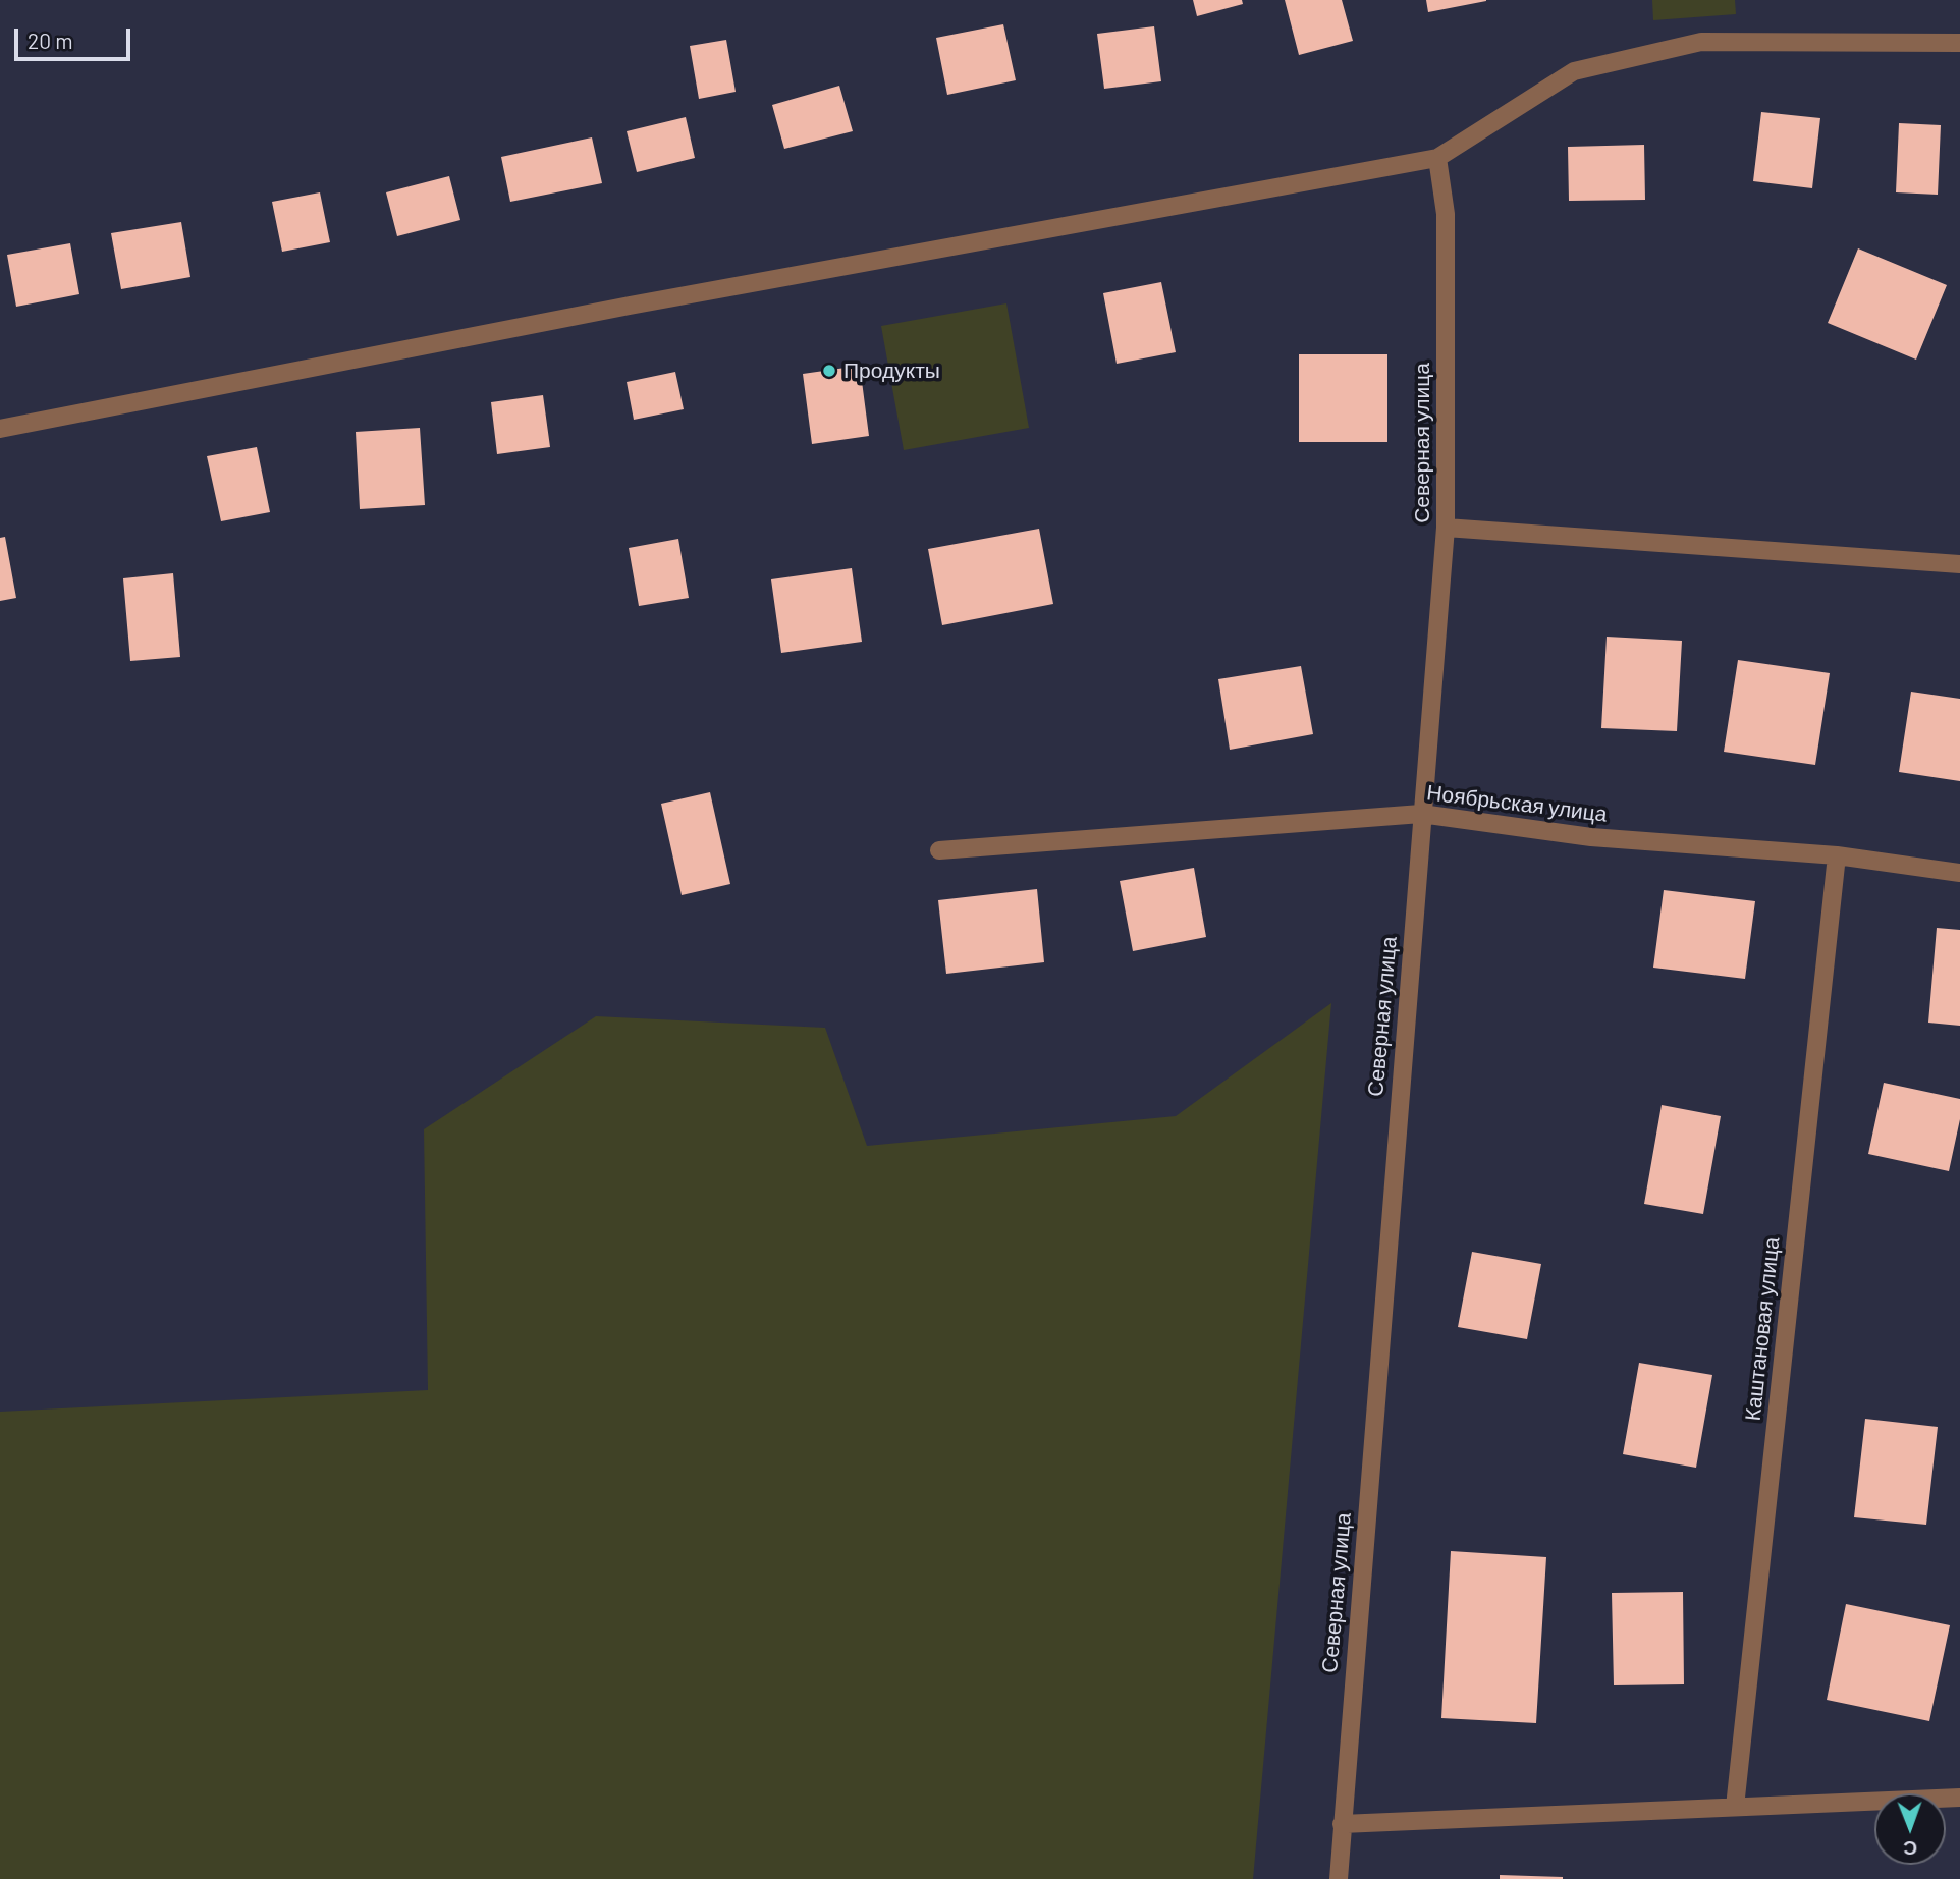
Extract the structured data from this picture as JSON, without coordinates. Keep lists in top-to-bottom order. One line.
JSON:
{"streets":{"street":["Северная улица","Ноябрьская улица","Каштановая улица"]},"crossings":[["Северная улица","Ноябрьская улица"],["Ноябрьская улица","Каштановая улица"]],"places":["Продукты"],"scale_bar":"20 m","north":"bottom"}
